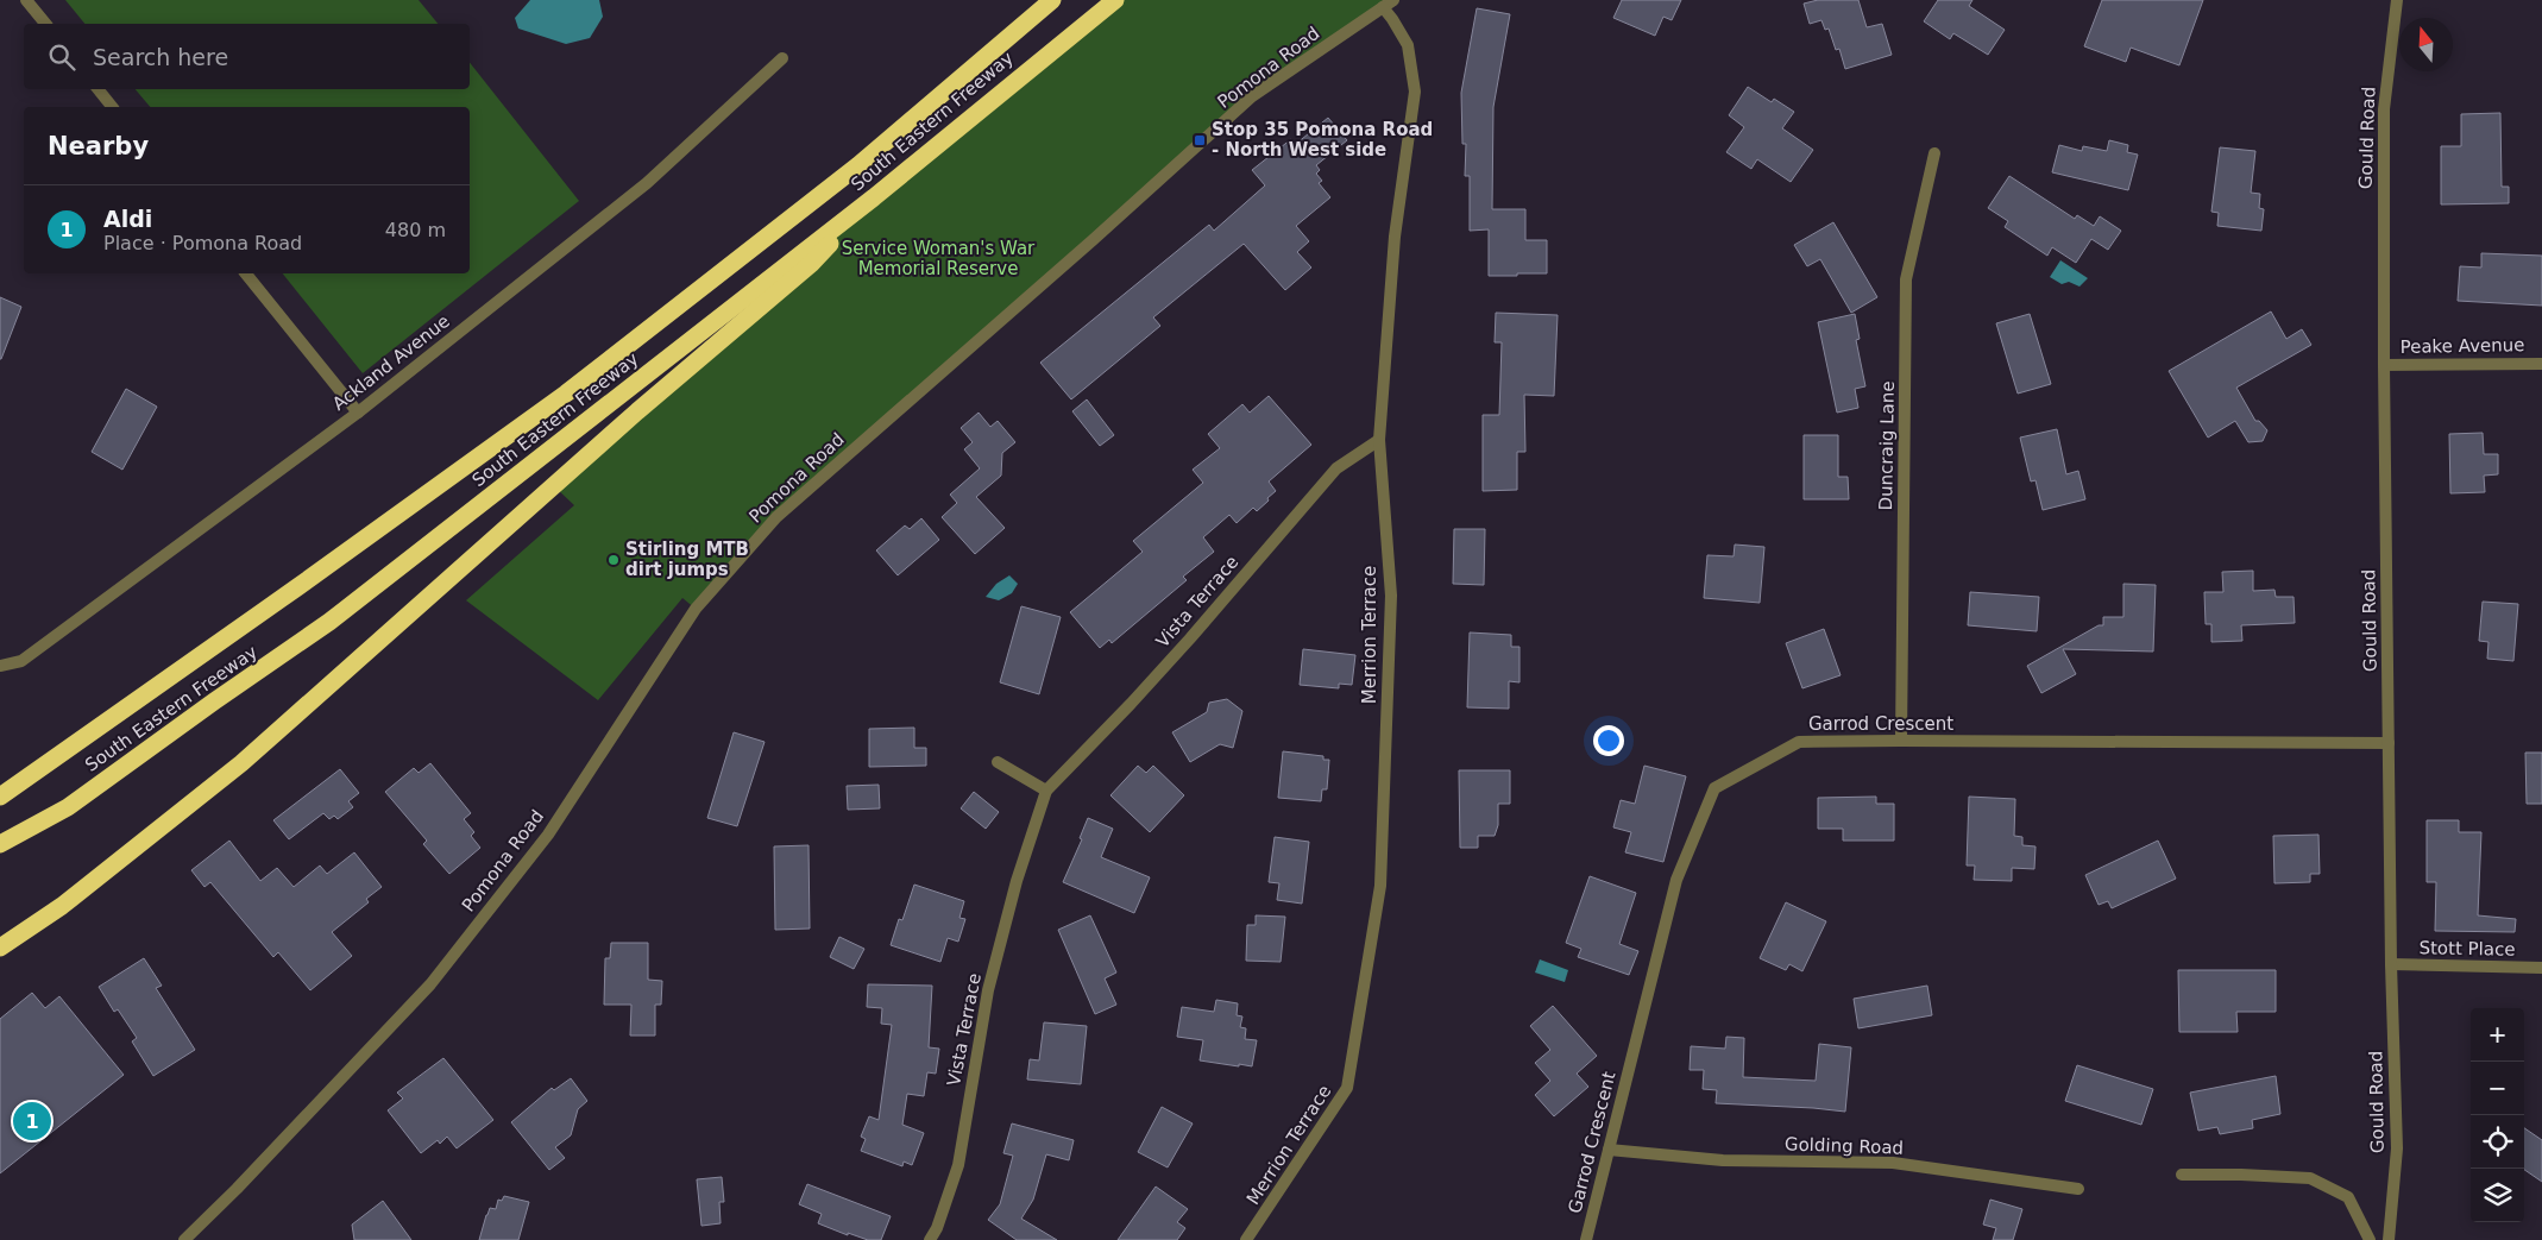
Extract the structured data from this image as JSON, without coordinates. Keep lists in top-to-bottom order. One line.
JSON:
{"streets":{"highway":["South Eastern Freeway"],"street":["Pomona Road","Gould Road","Peake Avenue","Ackland Avenue","Duncraig Lane","Vista Terrace","Merrion Terrace","Garrod Crescent","Stott Place","Golding Road"]},"crossings":[["Pomona Road","Merrion Terrace"],["Gould Road","Peake Avenue"],["Gould Road","Garrod Crescent"],["Gould Road","Stott Place"],["Duncraig Lane","Garrod Crescent"],["Vista Terrace","Merrion Terrace"],["Garrod Crescent","Golding Road"]],"parks":["Service Woman's War Memorial Reserve"],"places":{"transit":["Stop 35 Pomona Road - North West side"],"other":["Stirling MTB dirt jumps"]},"north":"top","page":{"search":"Search here","heading":"Nearby","list":[{"mark":"1","name":"Aldi","note":"Place · Pomona Road","value":"480 m"}],"map_buttons":["+","−"],"pins":"1"}}
